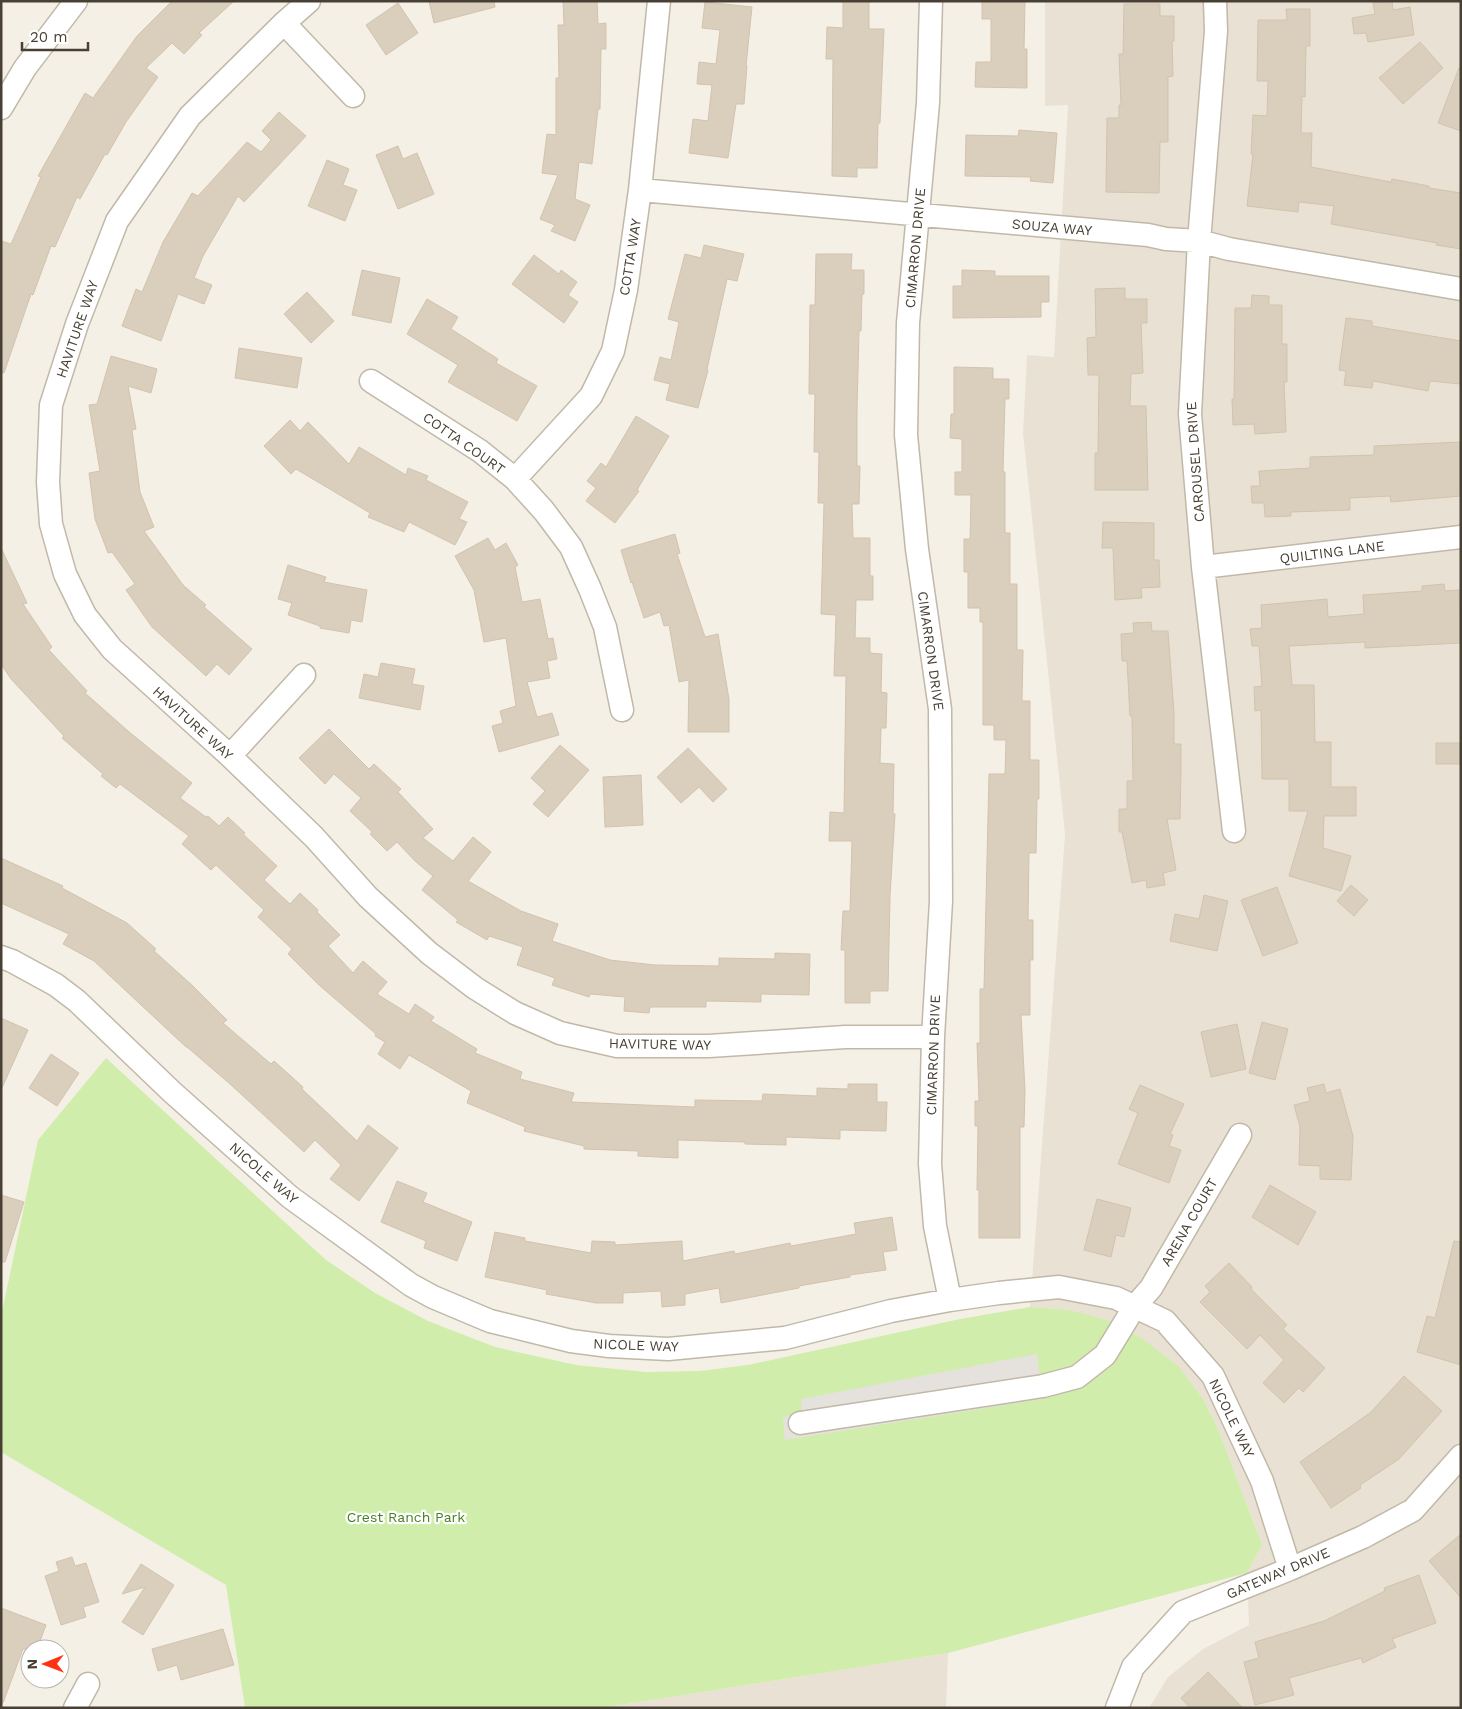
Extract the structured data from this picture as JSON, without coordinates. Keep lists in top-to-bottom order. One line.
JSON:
{"streets":{"street":["SOUZA WAY","CIMARRON DRIVE","COTTA WAY","HAVITURE WAY","COTTA COURT","CAROUSEL DRIVE","QUILTING LANE","NICOLE WAY","ARENA COURT","GATEWAY DRIVE"]},"crossings":[["SOUZA WAY","CIMARRON DRIVE"],["SOUZA WAY","COTTA WAY"],["SOUZA WAY","CAROUSEL DRIVE"],["CIMARRON DRIVE","HAVITURE WAY"],["CIMARRON DRIVE","NICOLE WAY"],["COTTA WAY","COTTA COURT"],["CAROUSEL DRIVE","QUILTING LANE"],["NICOLE WAY","ARENA COURT"],["NICOLE WAY","GATEWAY DRIVE"]],"parks":["Crest Ranch Park"],"scale_bar":"20 m","north":"left"}
